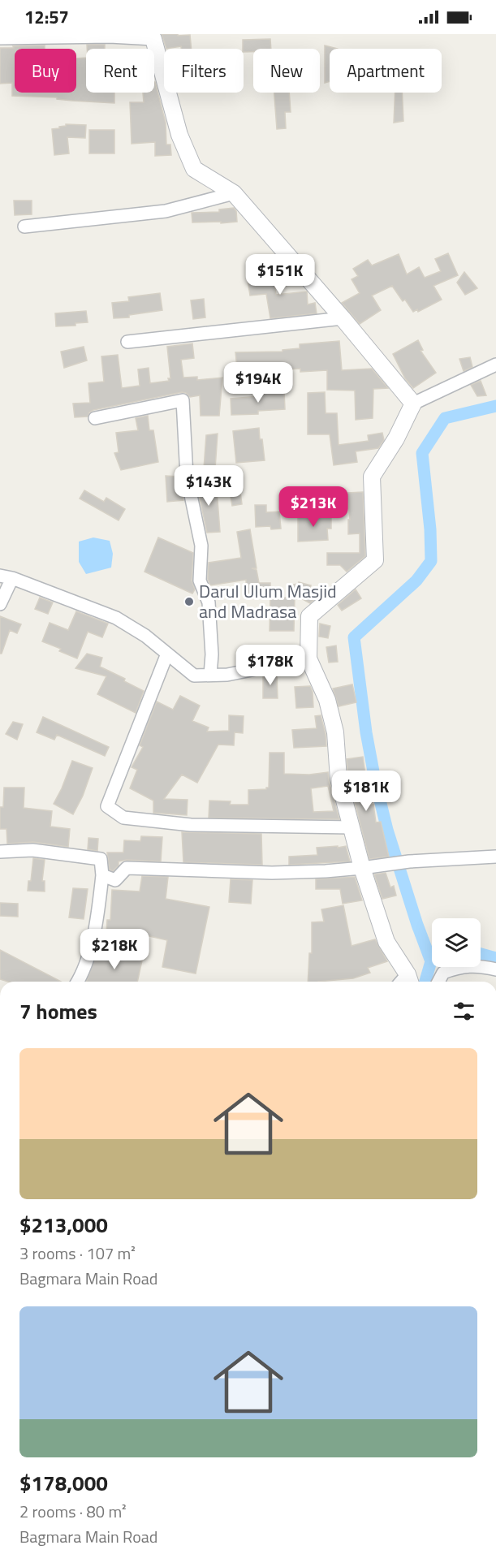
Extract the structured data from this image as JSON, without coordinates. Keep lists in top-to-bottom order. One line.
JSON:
{"places":["Darul Ulum Masjid and Madrasa"],"page":{"status":"12:57","chip":["Buy","Rent","Filters","New","Apartment"],"price":["$151K","$194K","$143K","$213K","$178K","$181K","$218K"],"heading":"7 homes","list":[{"name":"$213,000","note":"3 rooms · 107 m² · Bagmara Main Road"},{"name":"$178,000","note":"2 rooms · 80 m² · Bagmara Main Road"}]}}
